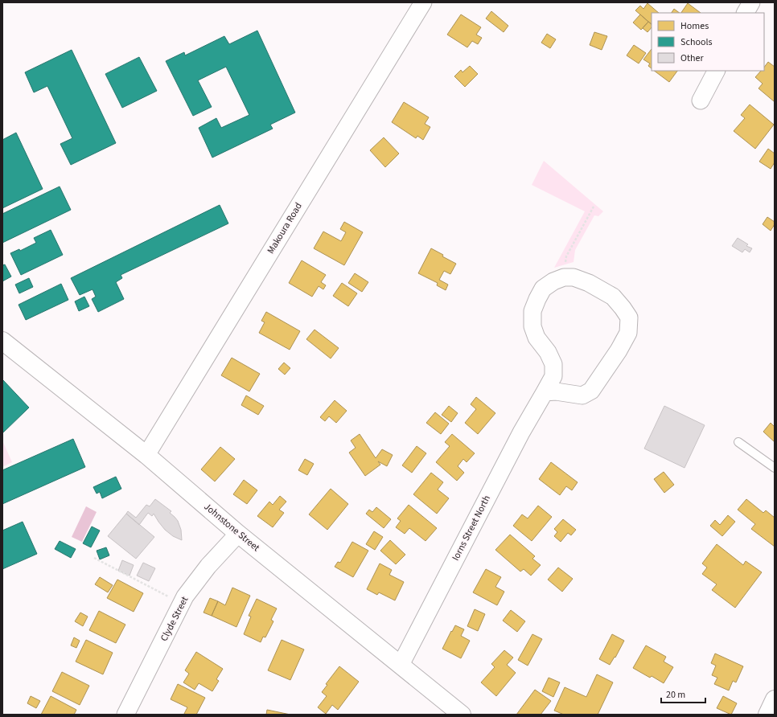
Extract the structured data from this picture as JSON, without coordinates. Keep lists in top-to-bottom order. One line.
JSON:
{"streets":{"street":["Makoura Road","Johnstone Street","Iorns Street North","Clyde Street"]},"crossings":[["Makoura Road","Johnstone Street"],["Johnstone Street","Iorns Street North"],["Johnstone Street","Clyde Street"]],"legend":["Homes","Schools","Other"],"scale_bar":"20 m"}
